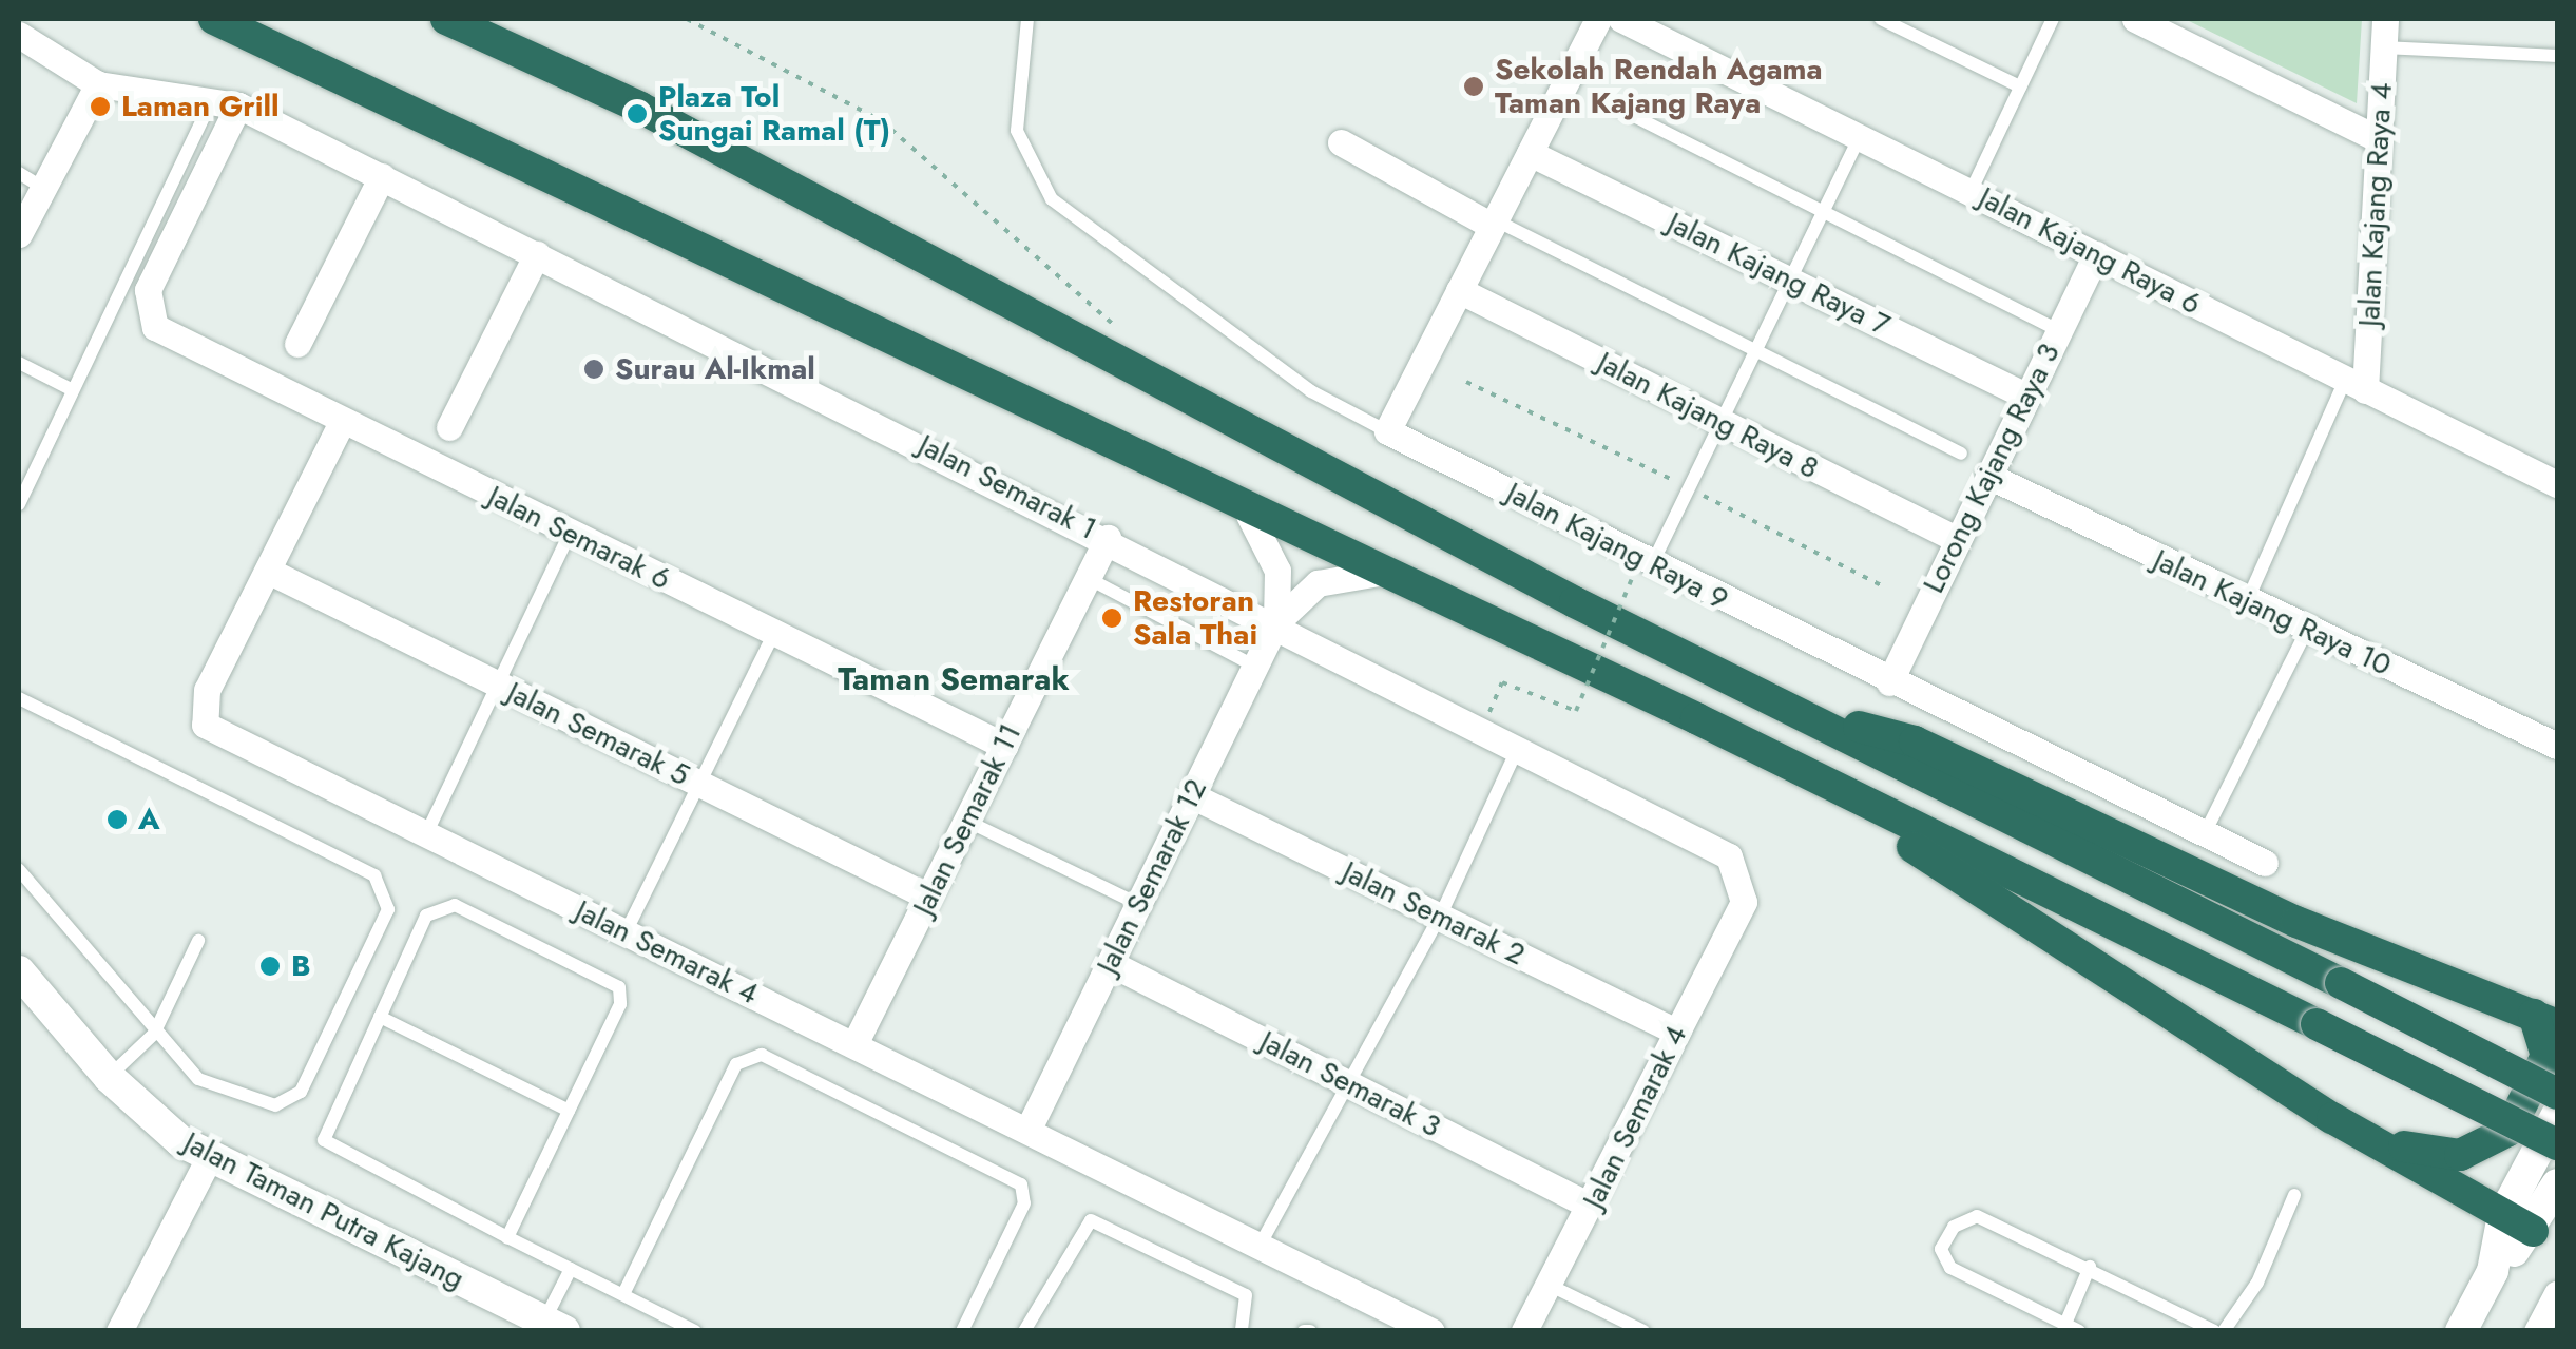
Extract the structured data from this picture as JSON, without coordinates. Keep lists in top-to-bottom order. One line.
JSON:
{"streets":{"street":["Jalan Kajang Raya 4","Jalan Kajang Raya 6","Jalan Kajang Raya 7","Jalan Kajang Raya 8","Lorong Kajang Raya 3","Jalan Semarak 1","Jalan Semarak 6","Jalan Kajang Raya 9","Jalan Kajang Raya 10","Jalan Semarak 5","Jalan Semarak 11","Jalan Semarak 12","Jalan Semarak 2","Jalan Semarak 4","Jalan Semarak 3","Jalan Taman Putra Kajang"]},"crossings":[["Jalan Kajang Raya 4","Jalan Kajang Raya 6"],["Jalan Kajang Raya 6","Lorong Kajang Raya 3"],["Jalan Kajang Raya 7","Lorong Kajang Raya 3"],["Jalan Kajang Raya 8","Lorong Kajang Raya 3"],["Lorong Kajang Raya 3","Jalan Kajang Raya 9"],["Lorong Kajang Raya 3","Jalan Kajang Raya 10"],["Jalan Semarak 1","Jalan Semarak 6"],["Jalan Semarak 1","Jalan Semarak 11"],["Jalan Semarak 1","Jalan Semarak 12"],["Jalan Semarak 1","Jalan Semarak 4"],["Jalan Semarak 6","Jalan Semarak 11"],["Jalan Semarak 6","Jalan Semarak 4"],["Jalan Semarak 5","Jalan Semarak 11"],["Jalan Semarak 5","Jalan Semarak 4"],["Jalan Semarak 11","Jalan Semarak 4"],["Jalan Semarak 12","Jalan Semarak 2"],["Jalan Semarak 12","Jalan Semarak 4"],["Jalan Semarak 12","Jalan Semarak 3"],["Jalan Semarak 2","Jalan Semarak 4"],["Jalan Semarak 4","Jalan Semarak 3"]],"districts":["Taman Semarak"],"places":["Sekolah Rendah Agama Taman Kajang Raya","Laman Grill","Plaza Tol Sungai Ramal (T)","Surau Al-Ikmal","Restoran Sala Thai","A","B"]}
